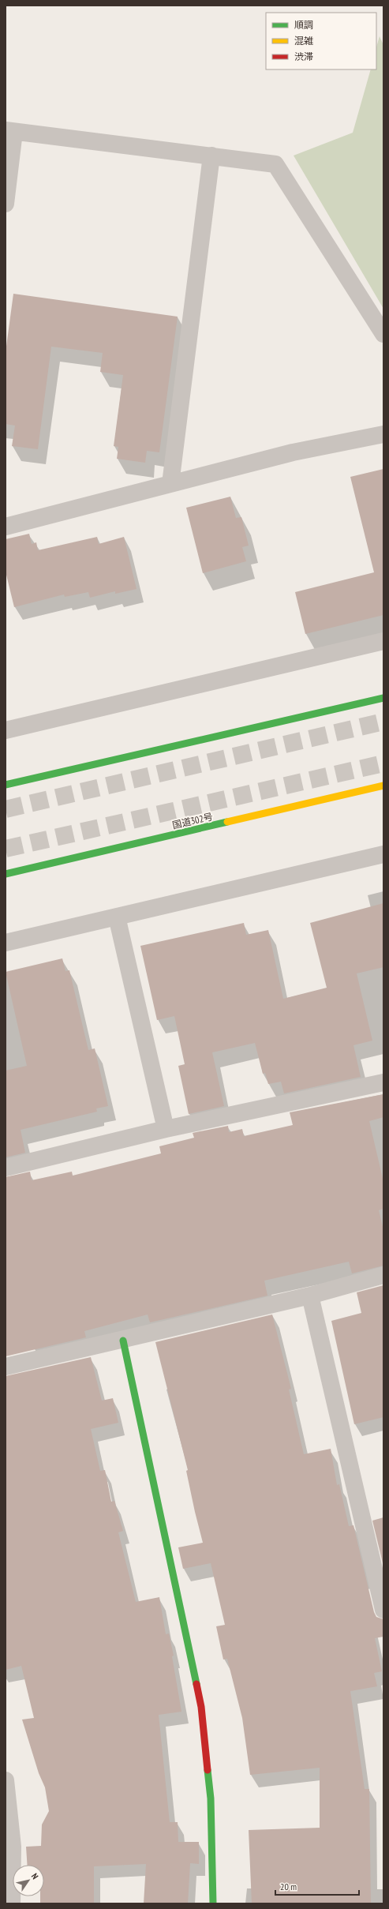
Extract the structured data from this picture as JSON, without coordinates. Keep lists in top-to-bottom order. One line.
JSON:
{"streets":{"main road":["国道302号"]},"legend":["順調","混雑","渋滞"],"scale_bar":"20 m","north":"top right"}
